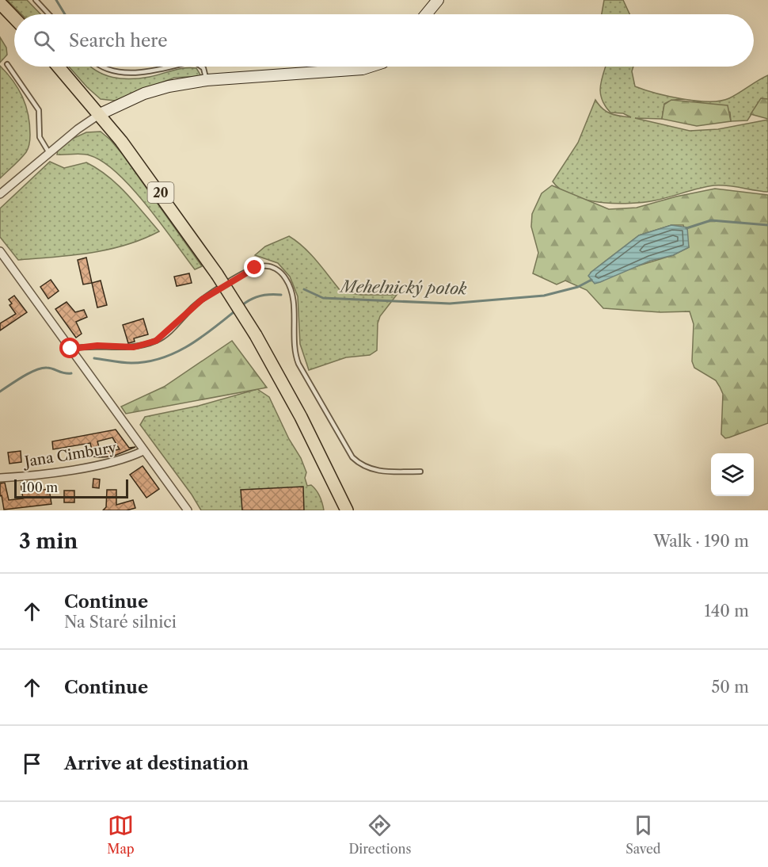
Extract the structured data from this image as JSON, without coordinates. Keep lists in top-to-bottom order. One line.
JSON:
{"streets":{"main road":["20"],"street":["Jana Cimbury"]},"water":["Mehelnický potok"],"scale_bar":"100 m","page":{"search":"Search here","scale":"100 m","heading":["3 min","Walk · 190 m"],"list":[["Continue","Na Staré silnici","140 m"],["Continue","50 m"],"Arrive at destination"],"nav":["Map","Directions","Saved"]}}
